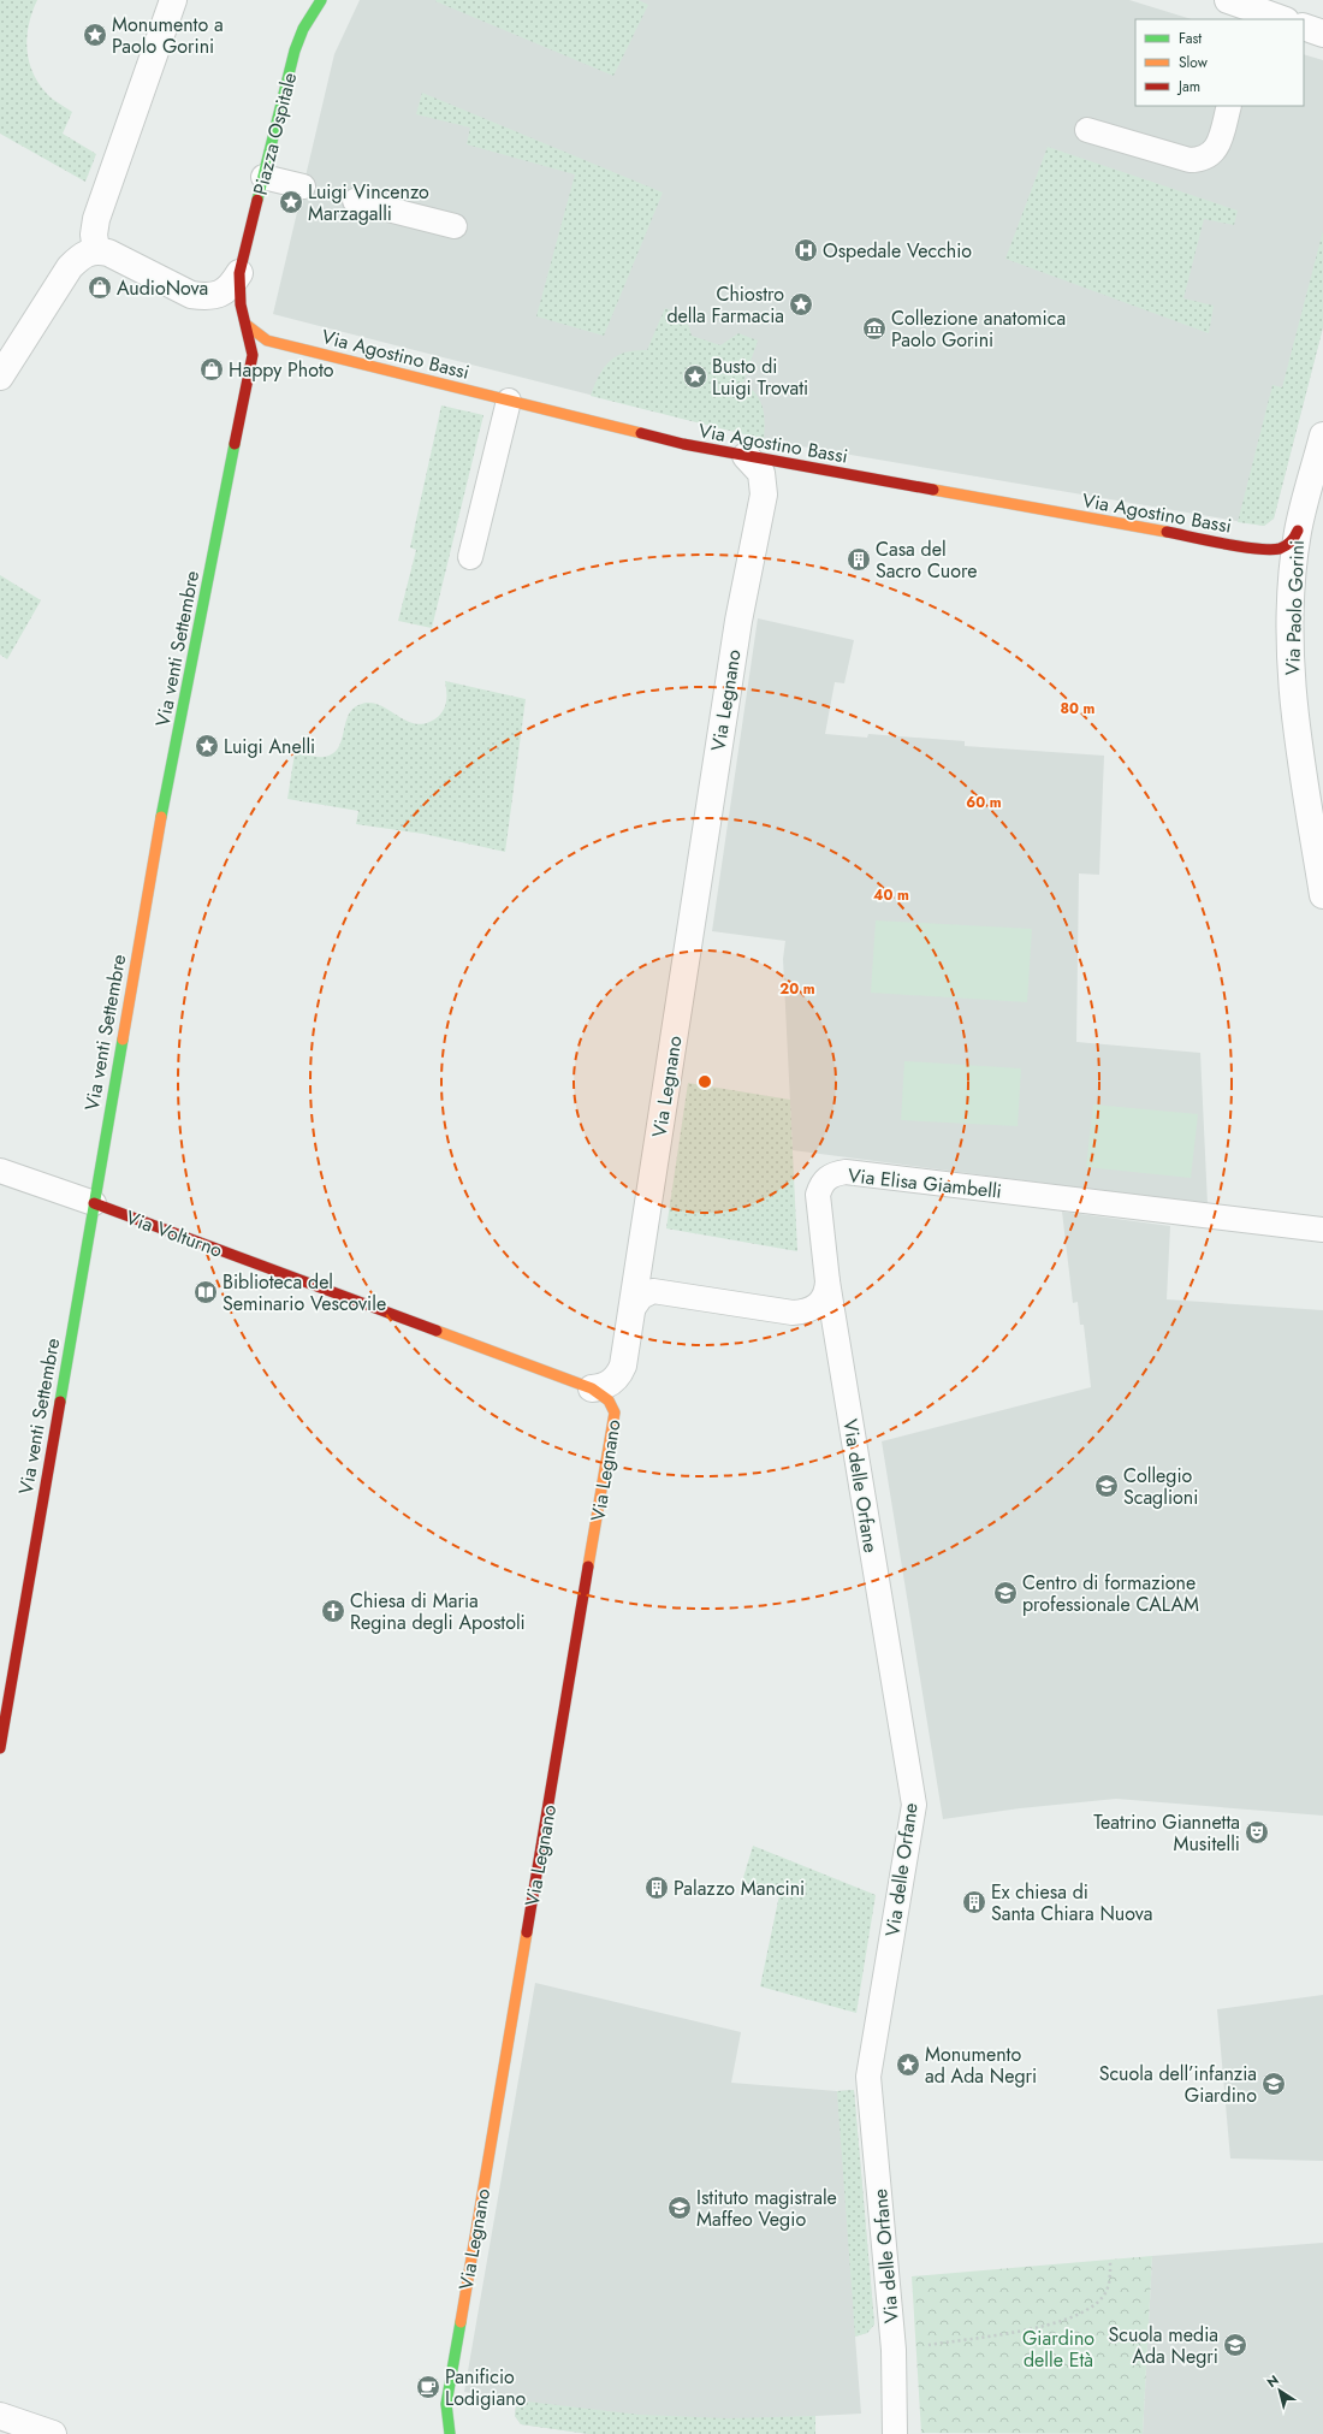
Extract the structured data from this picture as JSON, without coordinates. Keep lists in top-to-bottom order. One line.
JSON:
{"streets":{"street":["Piazza Ospitale","Via Agostino Bassi","Via Paolo Gorini","Via venti Settembre","Via Legnano","Via Volturno"],"lane":["Via Elisa Giambelli","Via delle Orfane"]},"crossings":[["Piazza Ospitale","Via Agostino Bassi"],["Piazza Ospitale","Via venti Settembre"],["Via Agostino Bassi","Via Paolo Gorini"],["Via Agostino Bassi","Via venti Settembre"],["Via Agostino Bassi","Via Legnano"],["Via venti Settembre","Via Volturno"],["Via Legnano","Via Elisa Giambelli"],["Via Legnano","Via Volturno"],["Via Elisa Giambelli","Via delle Orfane"]],"parks":["Giardino delle Età"],"places":{"place":["Monumento a Paolo Gorini","Luigi Vincenzo Marzagalli","Chiostro della Farmacia","Busto di Luigi Trovati","Luigi Anelli","Monumento ad Ada Negri"],"hospital":["Ospedale Vecchio"],"shop":["AudioNova","Happy Photo"],"museum":["Collezione anatomica Paolo Gorini"],"building":["Casa del Sacro Cuore","Palazzo Mancini","Ex chiesa di Santa Chiara Nuova"],"library":["Biblioteca del Seminario Vescovile"],"school or university":["Collegio Scaglioni","Centro di formazione professionale CALAM","Scuola dell’infanzia Giardino","Istituto magistrale Maffeo Vegio","Scuola media Ada Negri"],"church":["Chiesa di Maria Regina degli Apostoli"],"theatre":["Teatrino Giannetta Musitelli"],"cafe":["Panificio Lodigiano"]},"legend":["Fast","Slow","Jam"],"north":"top left","rings":["80 m","60 m","40 m","20 m"]}
